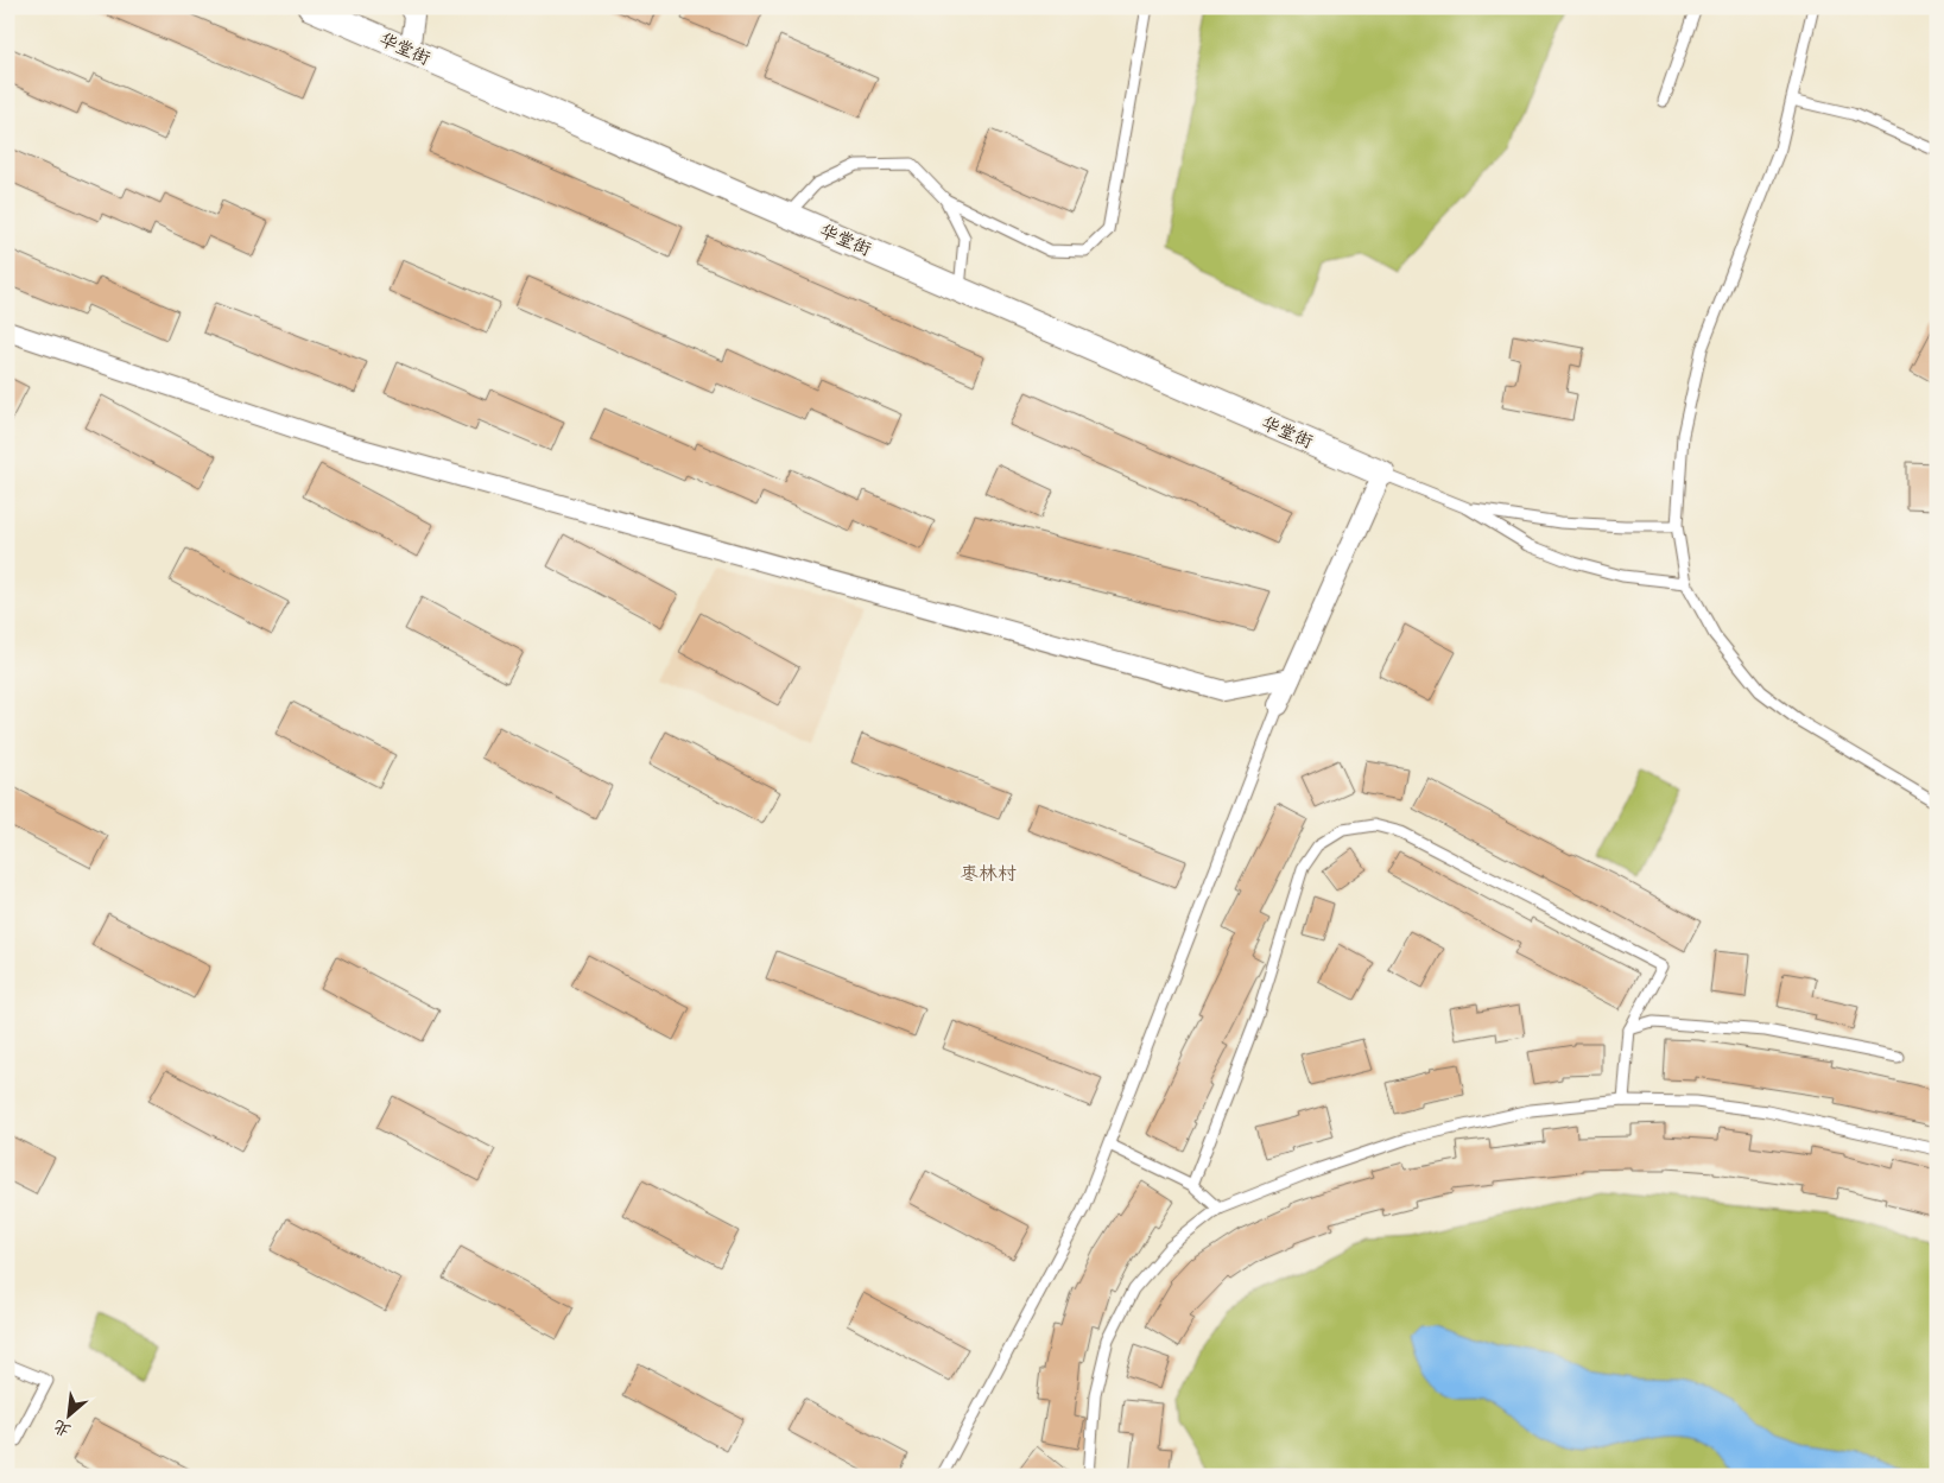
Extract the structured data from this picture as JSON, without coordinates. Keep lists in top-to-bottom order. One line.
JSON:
{"streets":{"street":["华堂街"]},"districts":["枣林村"],"north":"bottom left"}
